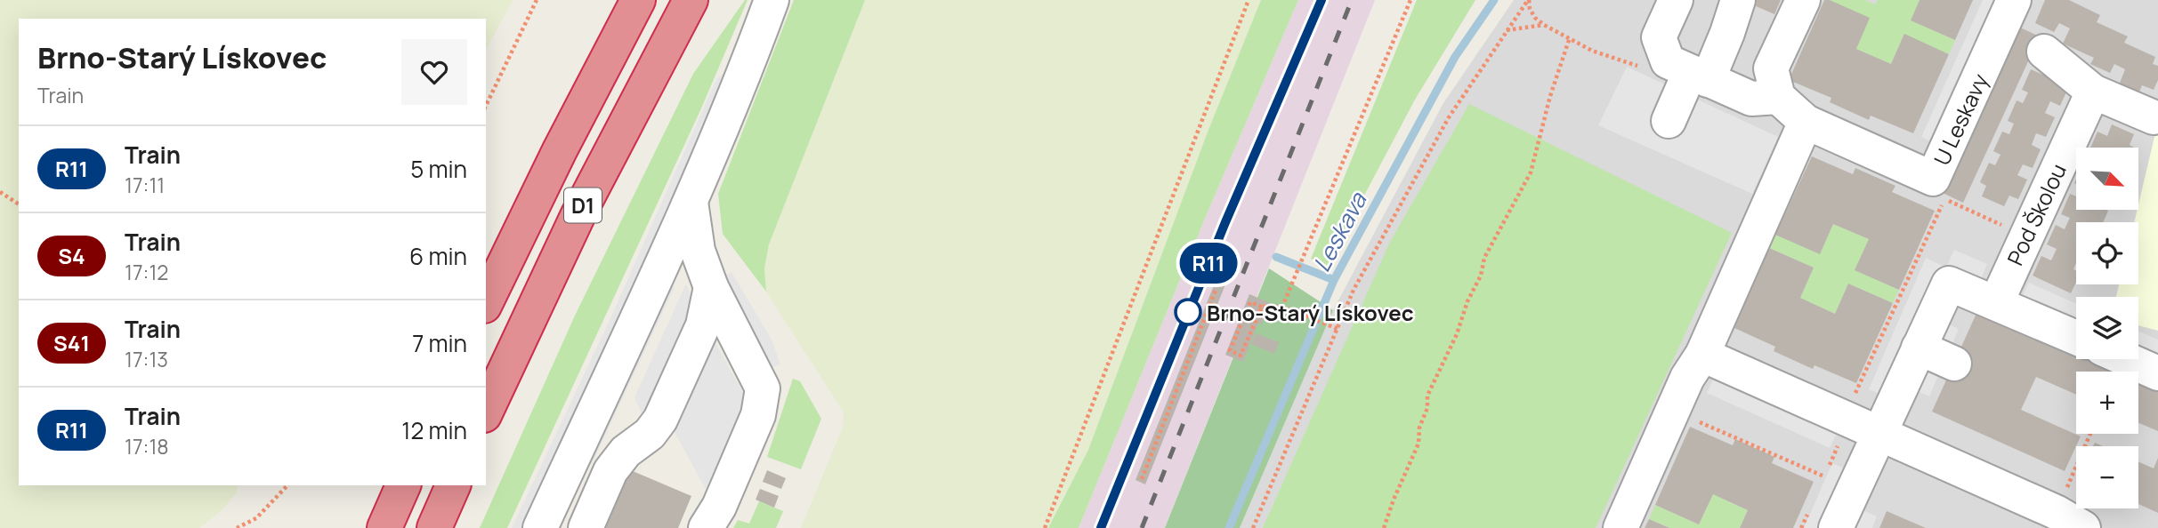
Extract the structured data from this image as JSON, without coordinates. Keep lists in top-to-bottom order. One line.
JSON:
{"streets":{"highway":["D1"],"street":["U Leskavy","Pod Školou"]},"water":["Leskava"],"places":["Brno-Starý Lískovec"],"north":"bottom right","page":{"on_map":"R11","heading":["Brno-Starý Lískovec","Train"],"list":[{"mark":"R11","name":"Train","note":"17:11","value":"5 min"},{"mark":"S4","name":"Train","note":"17:12","value":"6 min"},{"mark":"S41","name":"Train","note":"17:13","value":"7 min"},{"mark":"R11","name":"Train","note":"17:18","value":"12 min"}],"map_buttons":["+","−"]}}
